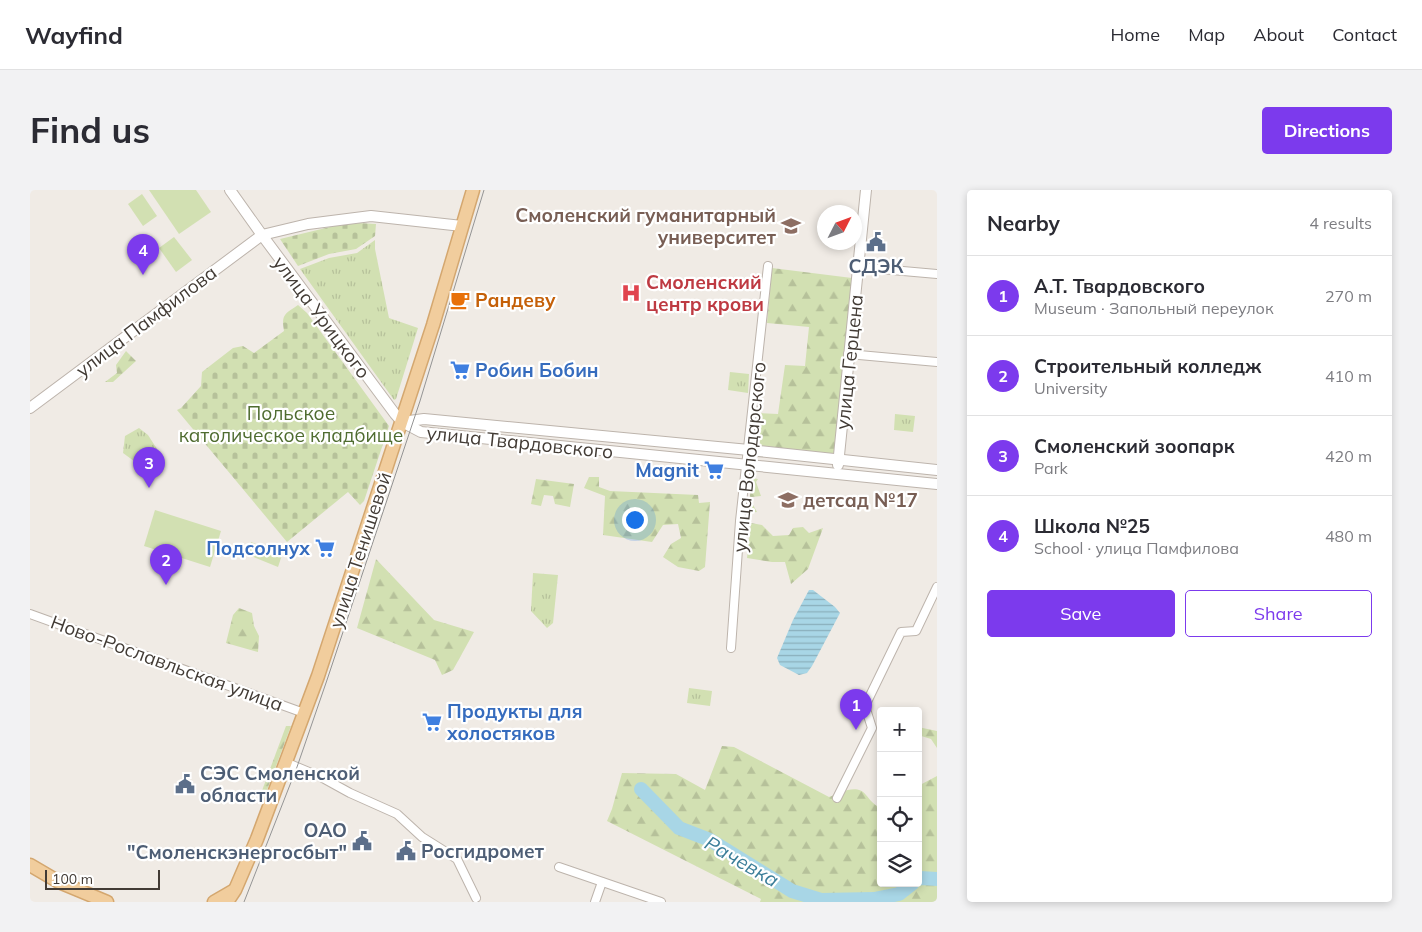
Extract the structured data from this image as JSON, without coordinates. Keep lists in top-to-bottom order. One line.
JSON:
{"streets":{"main road":["улица Тенишевой"],"street":["улица Урицкого","улица Памфилова","улица Герцена","улица Твардовского","улица Володарского","Ново-Рославльская улица"]},"crossings":[["улица Урицкого","улица Памфилова"],["улица Урицкого","улица Твардовского"],["улица Урицкого","улица Тенишевой"],["улица Герцена","улица Твардовского"],["улица Твардовского","улица Володарского"],["улица Твардовского","улица Тенишевой"],["улица Тенишевой","Ново-Рославльская улица"]],"water":["Рачевка"],"parks":["Польское католическое кладбище"],"places":{"school or university":["Смоленский гуманитарный университет","детсад №17"],"public building":["СДЭК","СЭС Смоленской области","ОАО \"Смоленскэнергосбыт\"","Росгидромет"],"hospital":["Смоленский центр крови"],"cafe":["Рандеву"],"supermarket":["Робин Бобин","Magnit","Подсолнух","Продукты для холостяков"]},"scale_bar":"100 m","north":"top right","page":{"header":"Wayfind","nav":["Home","Map","About","Contact"],"buttons":["Directions",["Save","Share"]],"title":"Find us","heading":["Nearby","4 results"],"pins":["4","3","2","1"],"list":[{"mark":"1","name":"А.Т. Твардовского","note":"Museum · Запольный переулок","value":"270 m"},{"mark":"2","name":"Строительный колледж","note":"University","value":"410 m"},{"mark":"3","name":"Смоленский зоопарк","note":"Park","value":"420 m"},{"mark":"4","name":"Школа №25","note":"School · улица Памфилова","value":"480 m"}],"map_buttons":["+","−"],"scale":"100 m"}}
